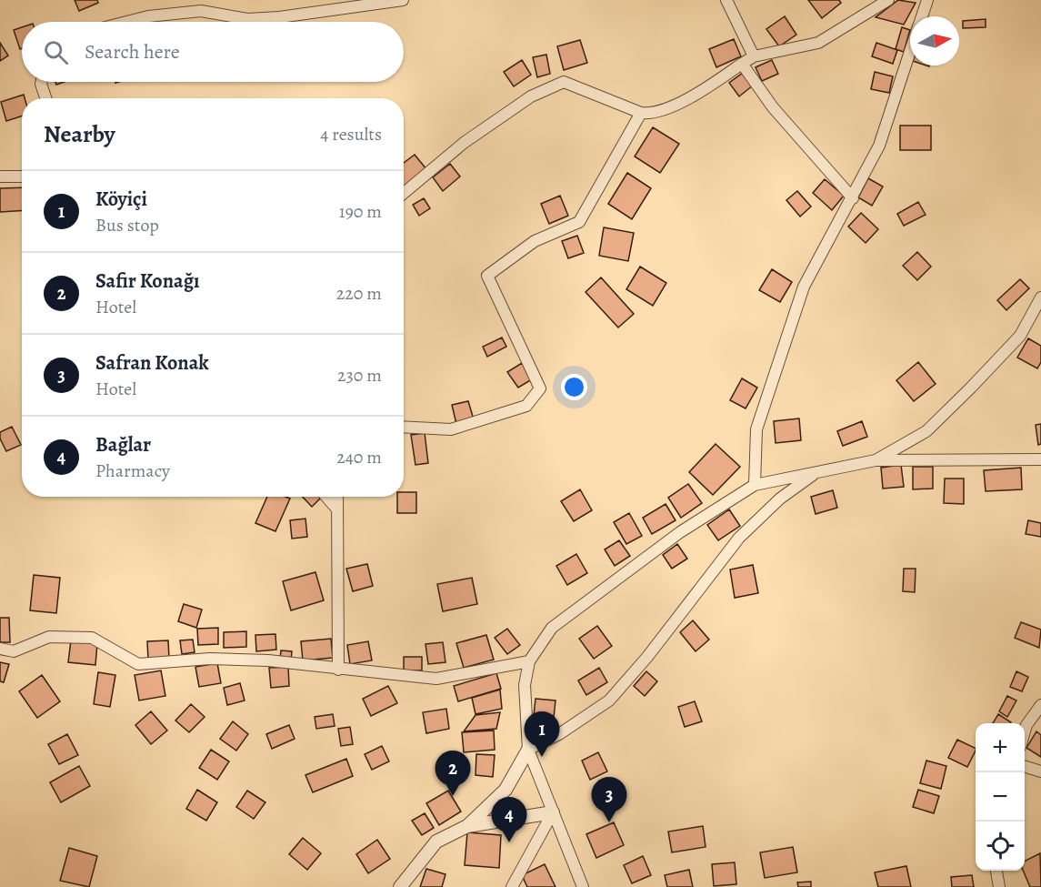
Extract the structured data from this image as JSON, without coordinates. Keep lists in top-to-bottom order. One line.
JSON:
{"north":"right","page":{"search":"Search here","heading":["Nearby","4 results"],"list":[{"mark":"1","name":"Köyiçi","note":"Bus stop","value":"190 m"},{"mark":"2","name":"Safir Konağı","note":"Hotel","value":"220 m"},{"mark":"3","name":"Safran Konak","note":"Hotel","value":"230 m"},{"mark":"4","name":"Bağlar","note":"Pharmacy","value":"240 m"}],"pins":["1","2","3","4"],"map_buttons":["+","−"]}}
